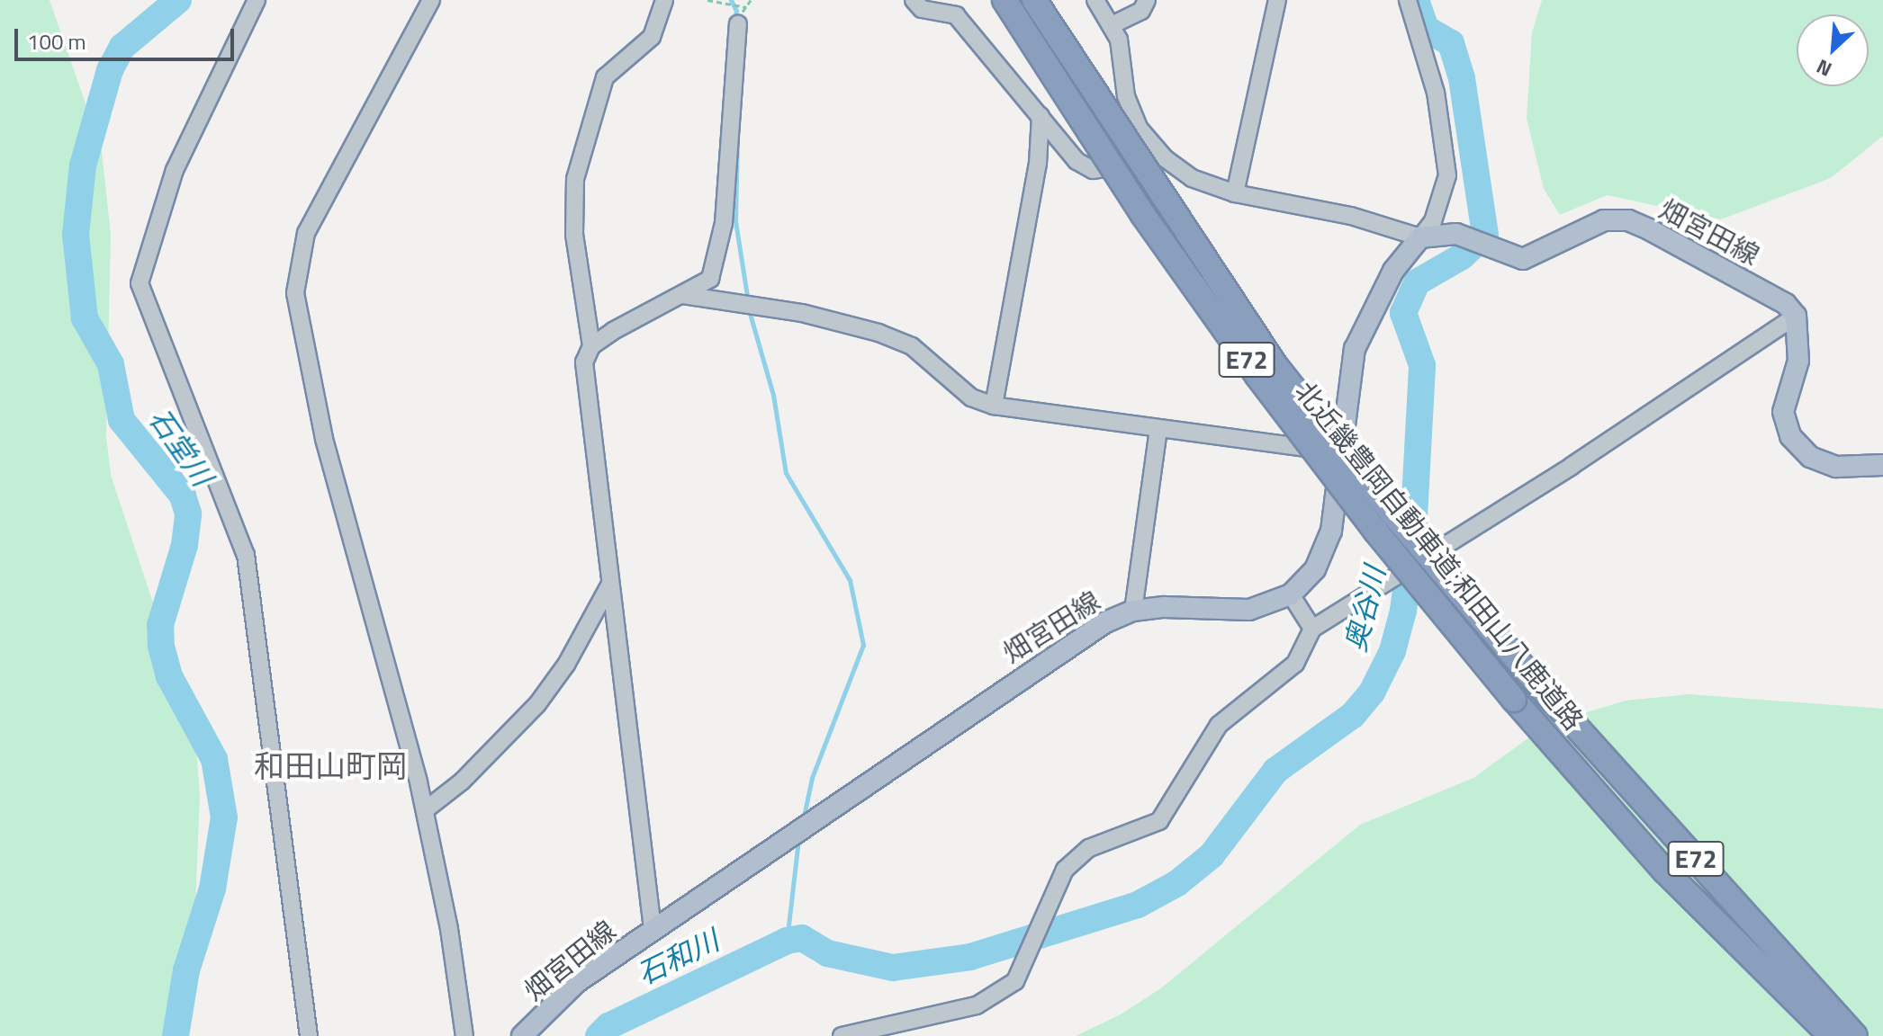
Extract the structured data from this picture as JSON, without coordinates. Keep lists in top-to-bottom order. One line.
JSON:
{"streets":{"highway":["E72","北近畿豊岡自動車道;和田山八鹿道路"],"main road":["畑宮田線"]},"districts":["和田山町岡"],"water":["石堂川","奥谷川","石和川"],"scale_bar":"100 m","north":"bottom left"}
